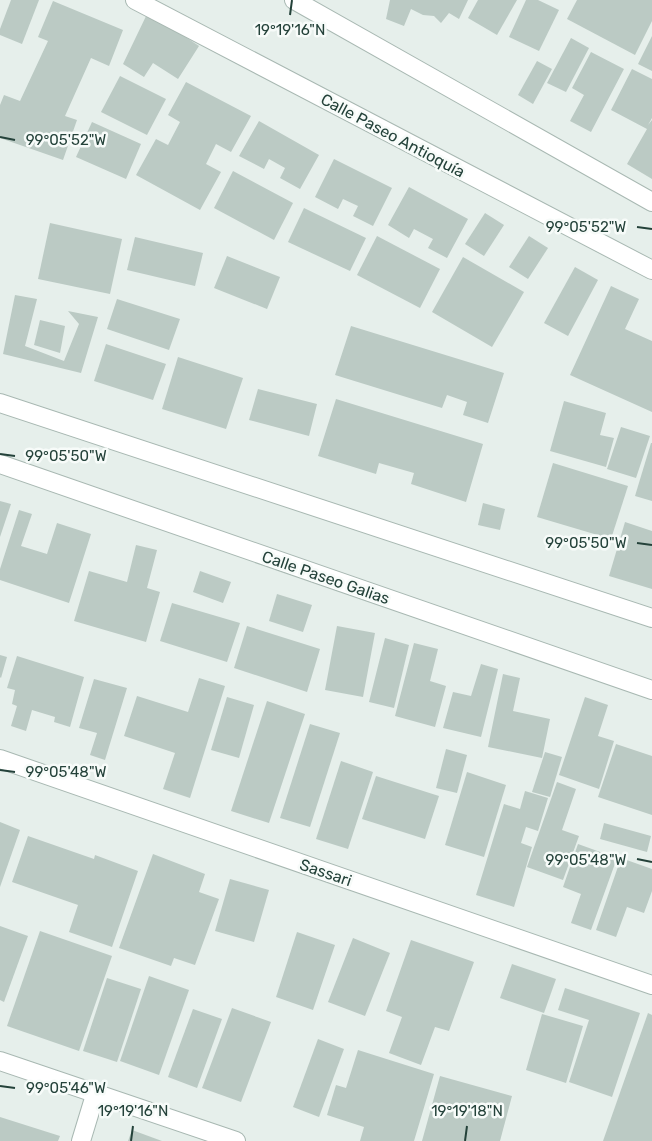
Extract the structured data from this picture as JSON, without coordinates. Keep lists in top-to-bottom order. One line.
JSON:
{"streets":{"street":["Calle Paseo Antioquía","Calle Paseo Galias","Sassari"]},"coordinates":["19°19'16\"N","99°05'52\"W","99°05'50\"W","99°05'48\"W","99°05'46\"W","19°19'18\"N"]}
